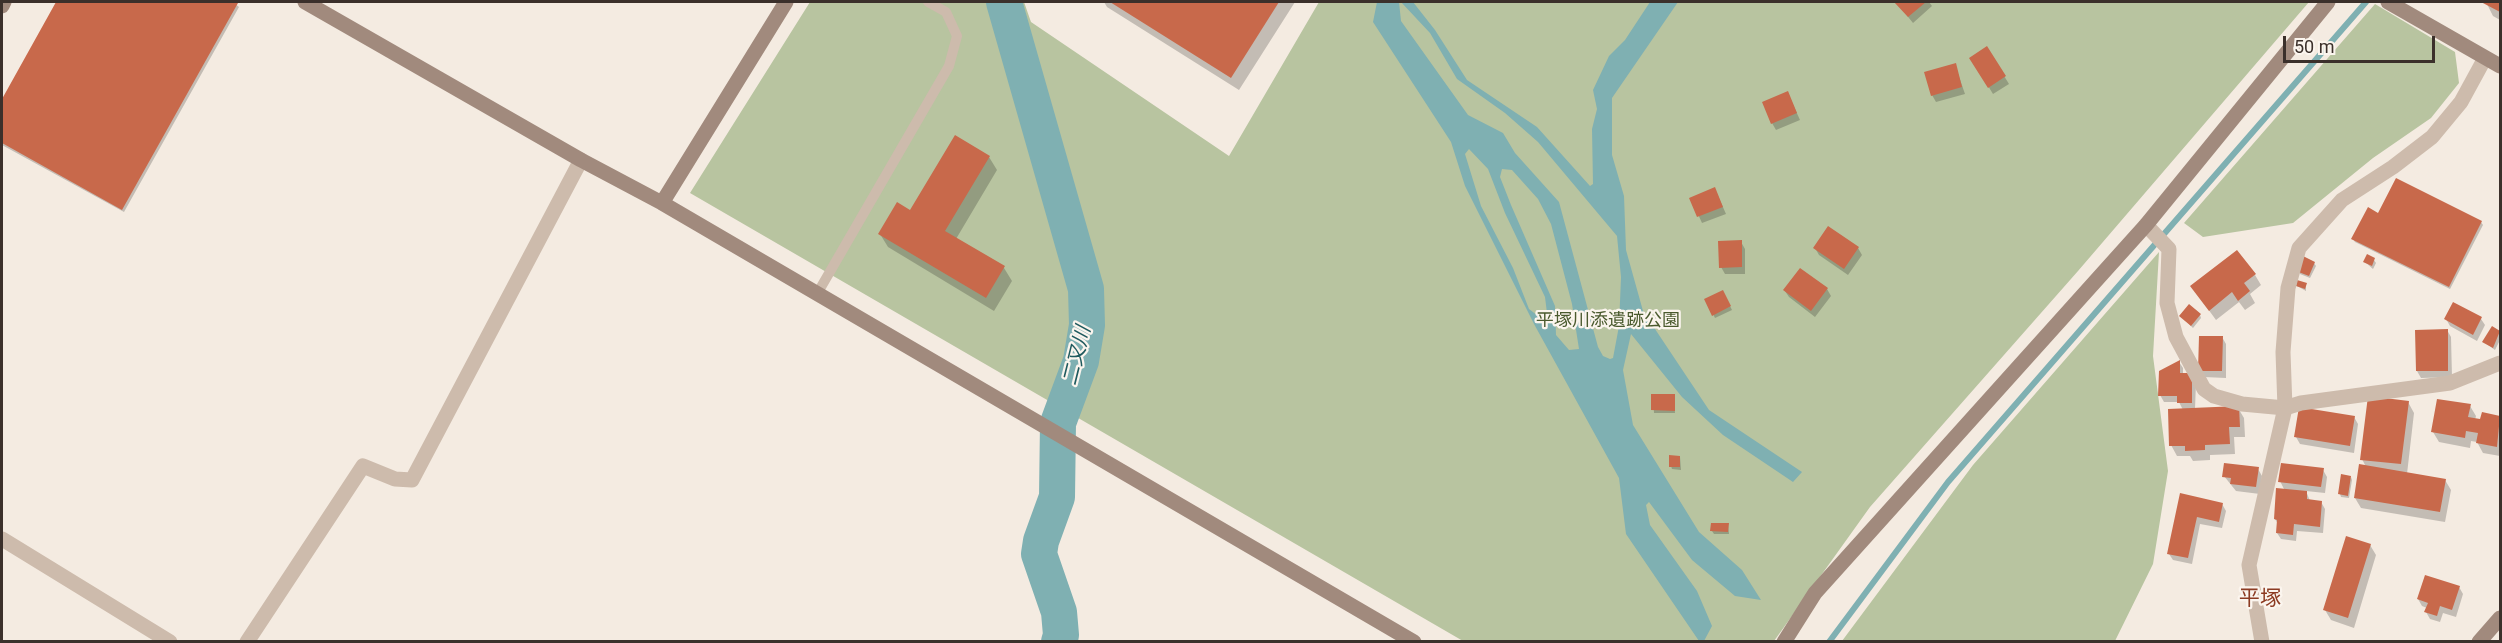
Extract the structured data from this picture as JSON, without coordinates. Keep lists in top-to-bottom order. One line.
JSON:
{"districts":["平塚"],"water":["二又川"],"parks":["平塚川添遺跡公園"],"scale_bar":"50 m"}
